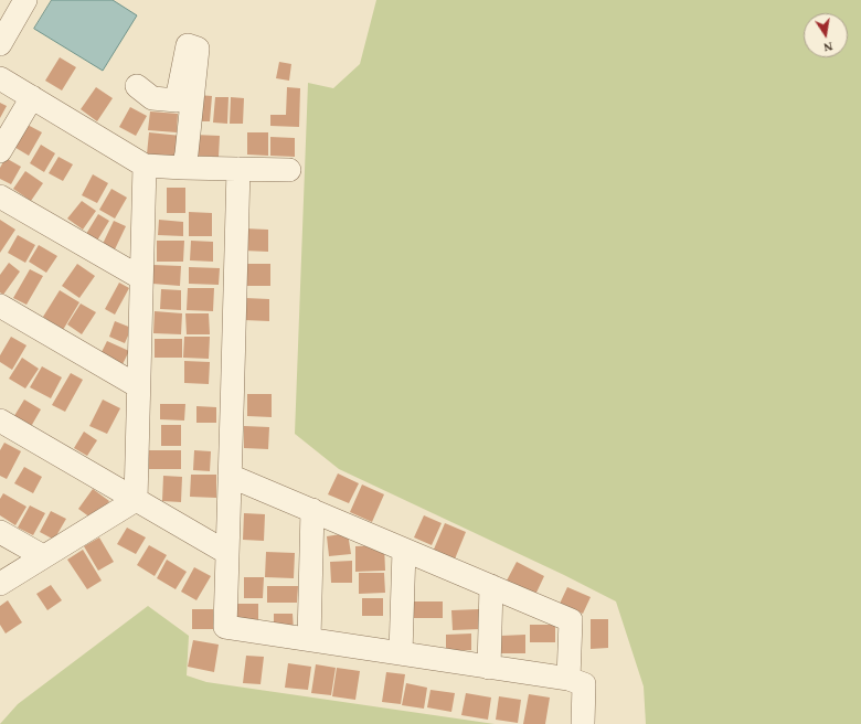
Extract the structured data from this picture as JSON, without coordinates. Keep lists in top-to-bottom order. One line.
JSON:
{"north":"bottom"}
